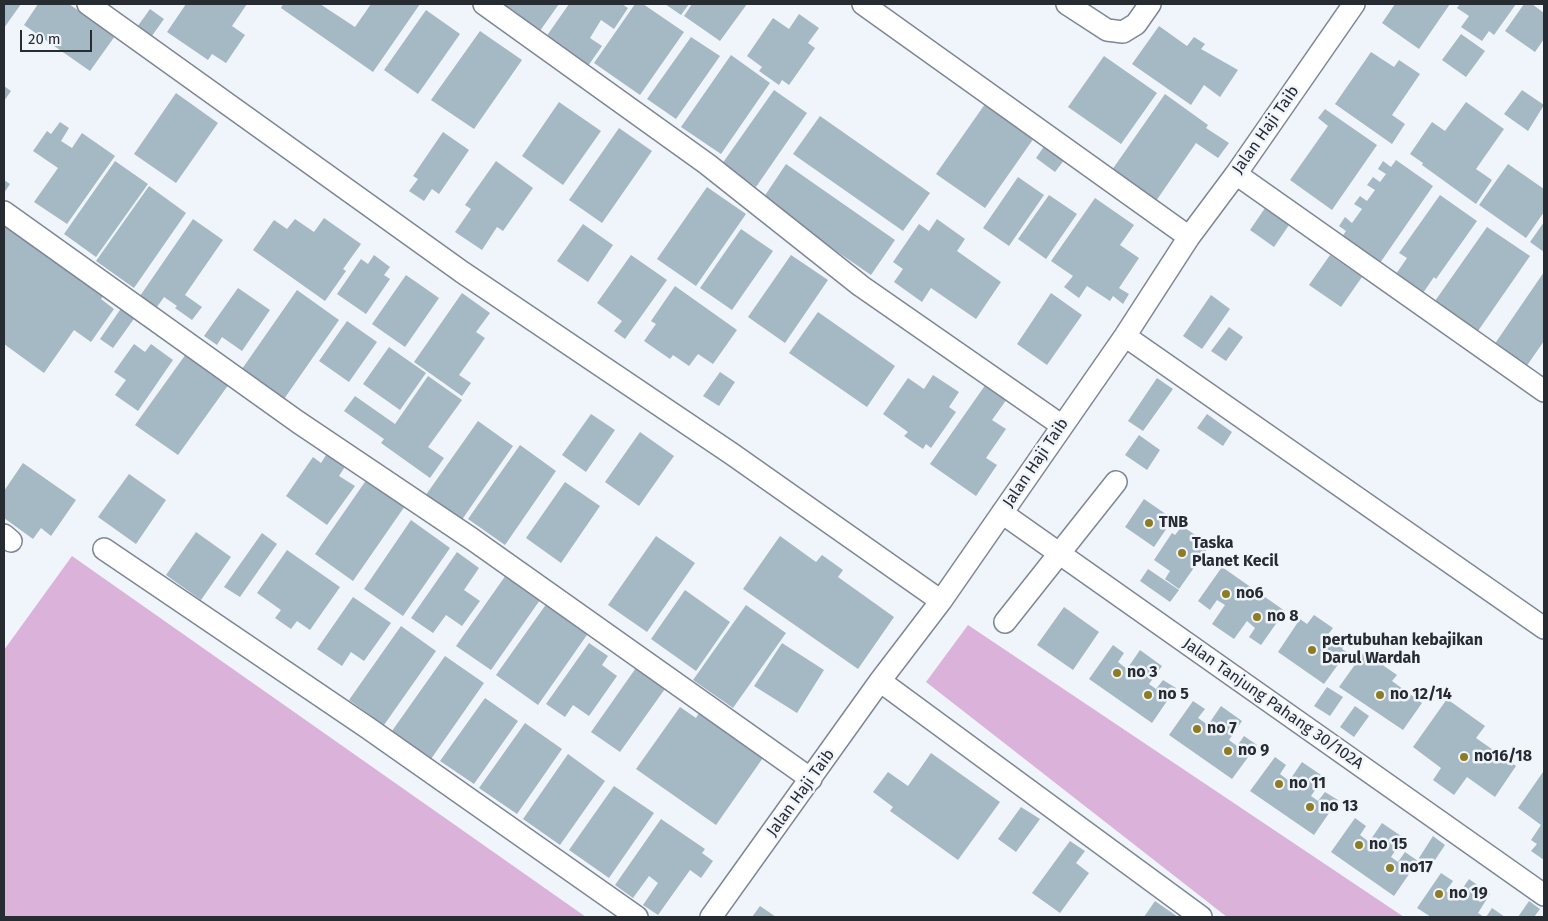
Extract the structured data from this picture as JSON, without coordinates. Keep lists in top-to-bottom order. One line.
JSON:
{"streets":{"street":["Jalan Haji Taib","Jalan Tanjung Pahang 30/102A"]},"crossings":[["Jalan Haji Taib","Jalan Tanjung Pahang 30/102A"]],"places":["TNB","Taska Planet Kecil","no6","no 8","pertubuhan kebajikan Darul Wardah","no 3","no 5","no 12/14","no 7","no 9","no16/18","no 11","no 13","no 15","no17","no 19"],"scale_bar":"20 m"}
